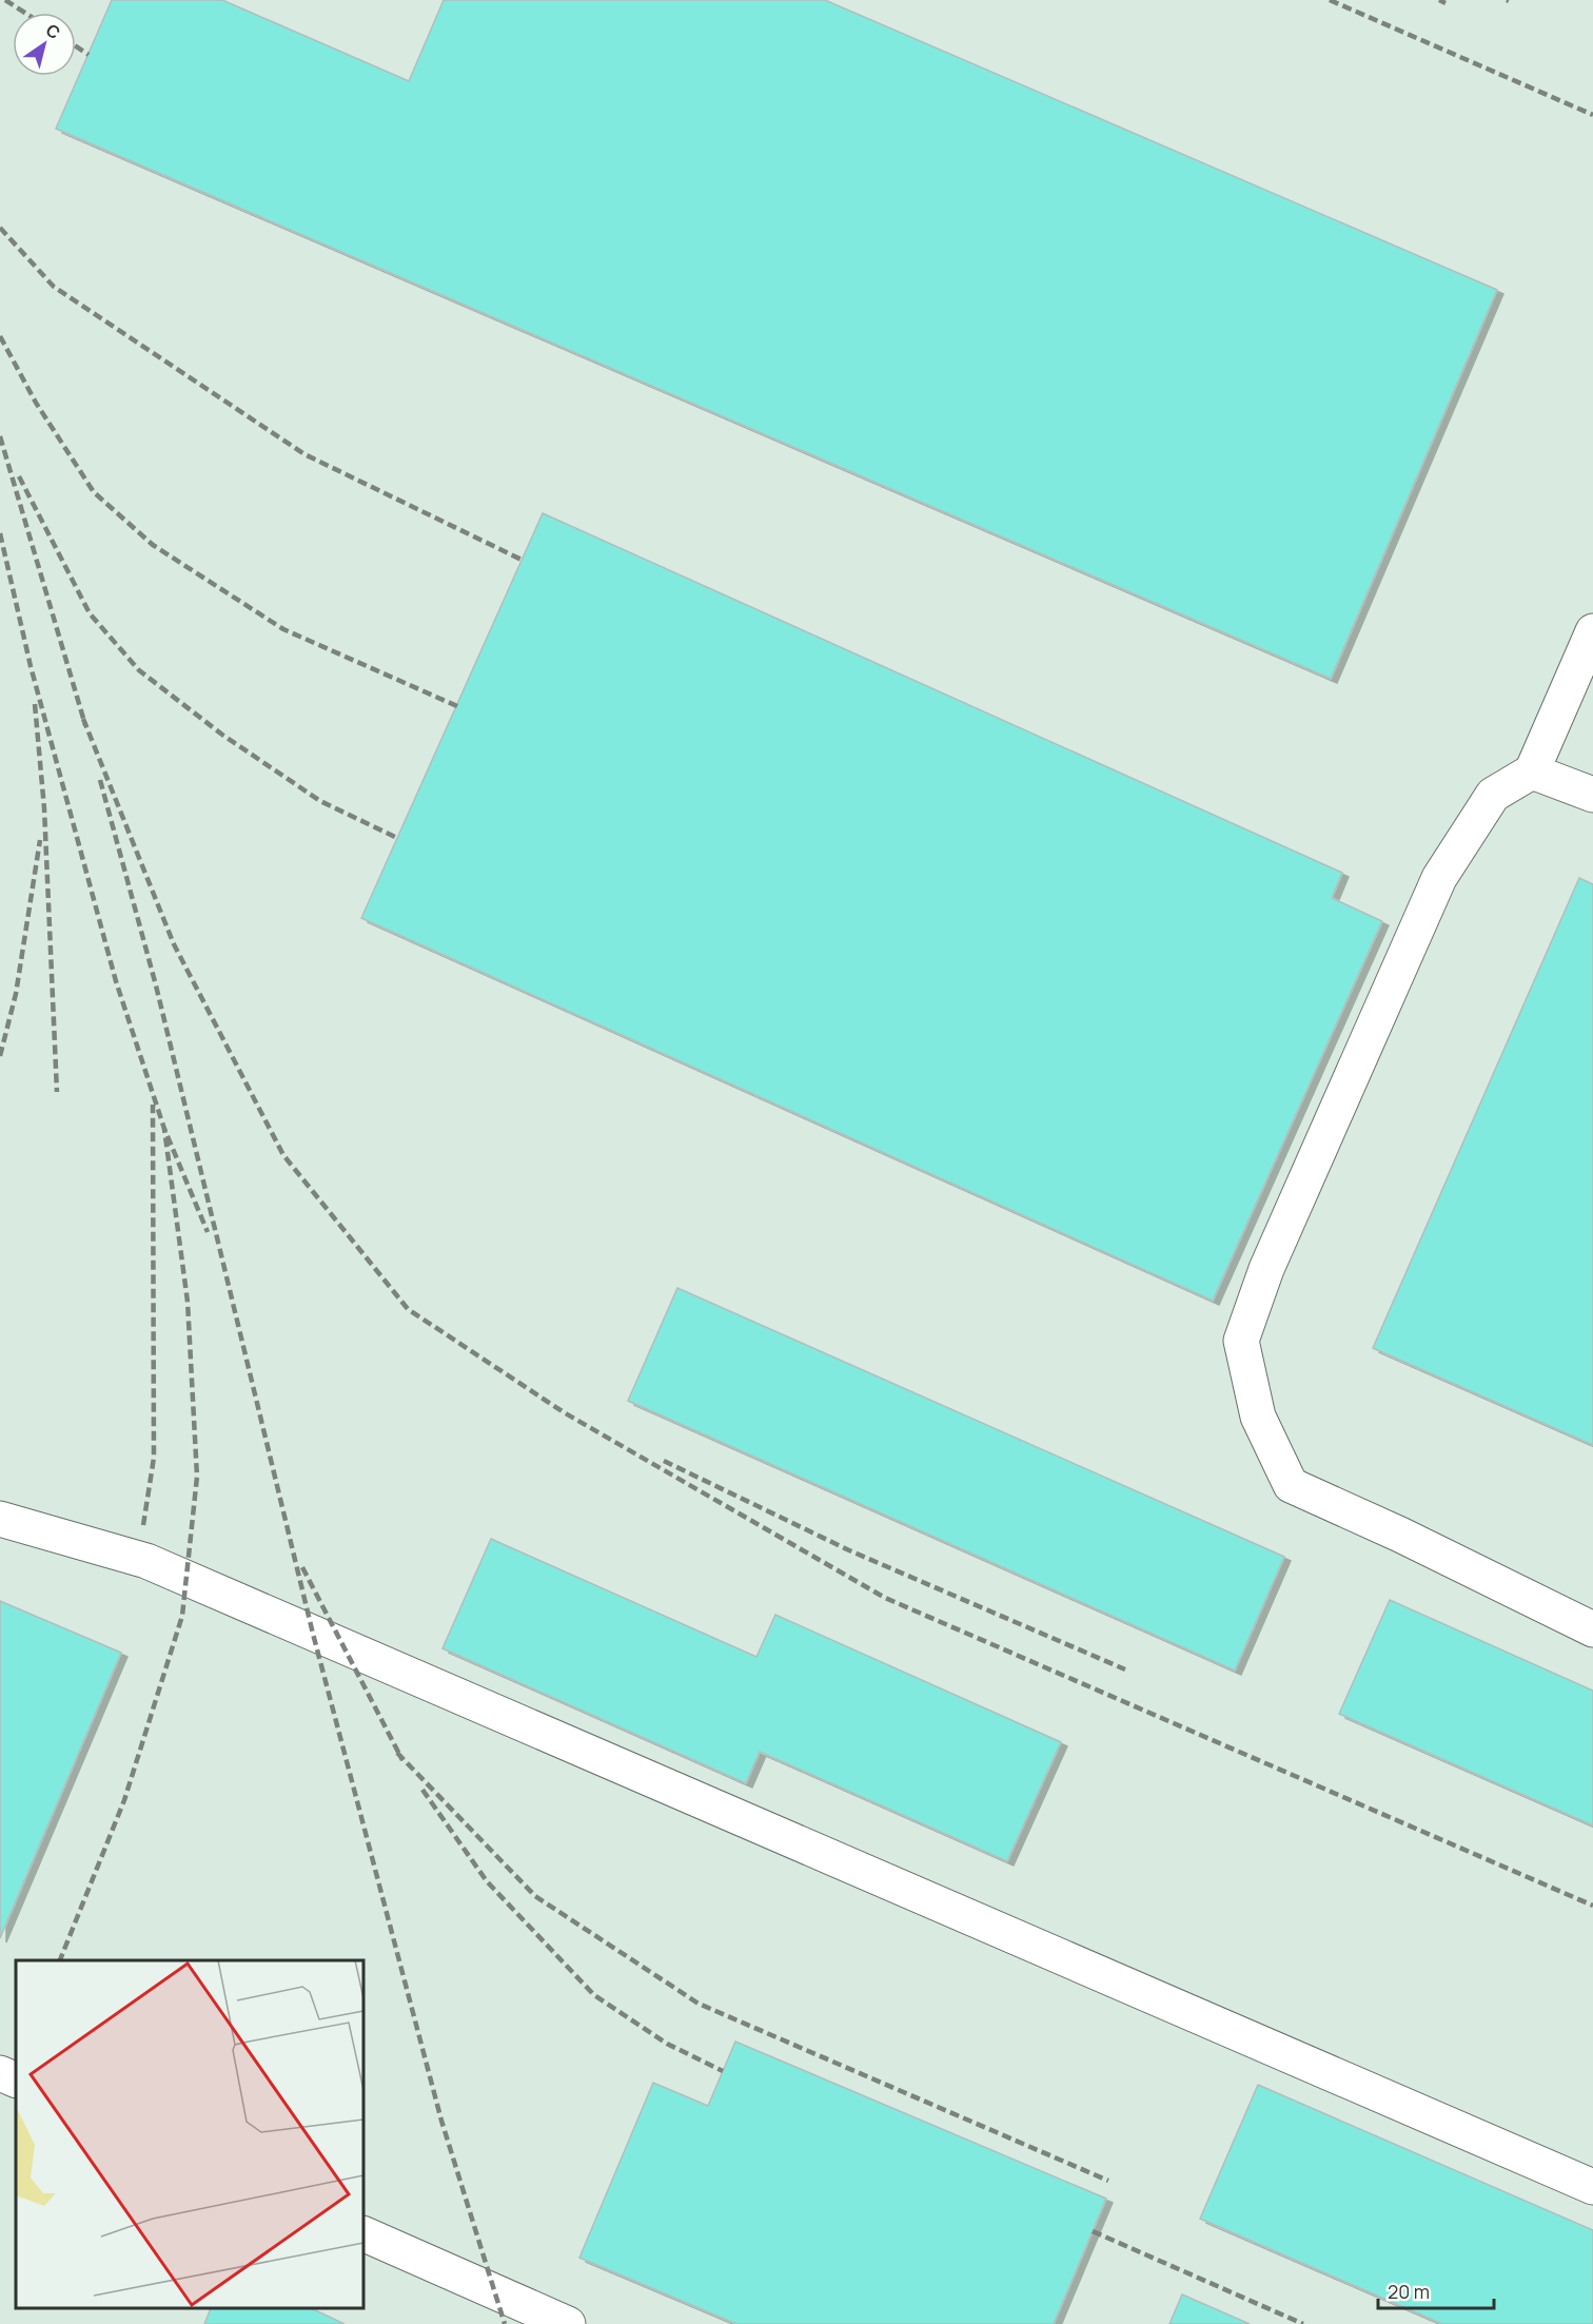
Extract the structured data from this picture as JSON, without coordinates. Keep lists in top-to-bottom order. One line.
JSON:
{"scale_bar":"20 m","north":"top right"}
